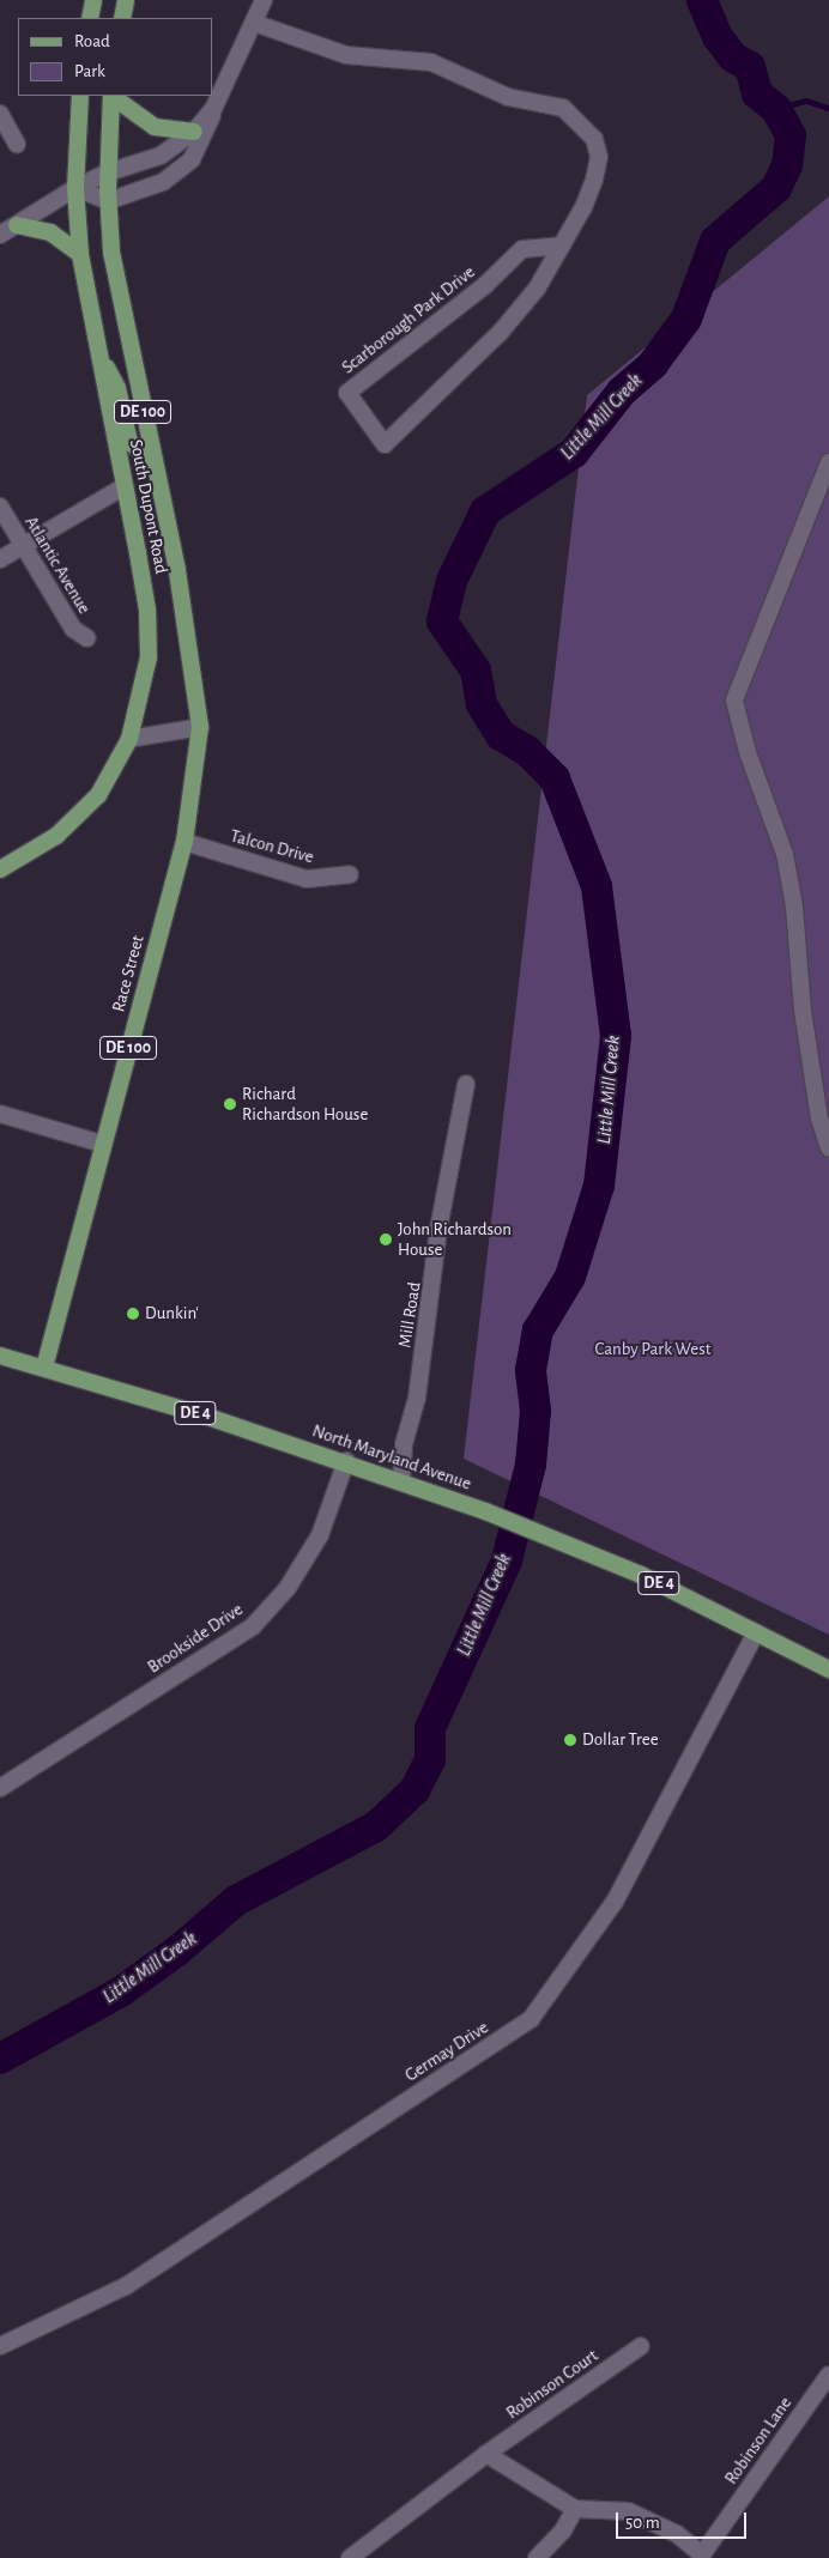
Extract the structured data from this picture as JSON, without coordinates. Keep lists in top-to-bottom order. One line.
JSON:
{"streets":{"main road":["DE 100","South Dupont Road","Race Street","DE 4","North Maryland Avenue"],"street":["Scarborough Park Drive","Atlantic Avenue","Talcon Drive","Mill Road","Brookside Drive","Germay Drive","Robinson Court","Robinson Lane"]},"crossings":[["South Dupont Road","Race Street"],["Talcon Drive","Race Street"],["Race Street","North Maryland Avenue"],["Mill Road","North Maryland Avenue"],["DE 4","North Maryland Avenue"],["DE 4","Germay Drive"],["North Maryland Avenue","Brookside Drive"],["North Maryland Avenue","Germay Drive"]],"water":["Little Mill Creek"],"parks":["Canby Park West"],"places":["Richard Richardson House","John Richardson House","Dunkin'","Dollar Tree"],"legend":["Road","Park"],"scale_bar":"50 m"}
